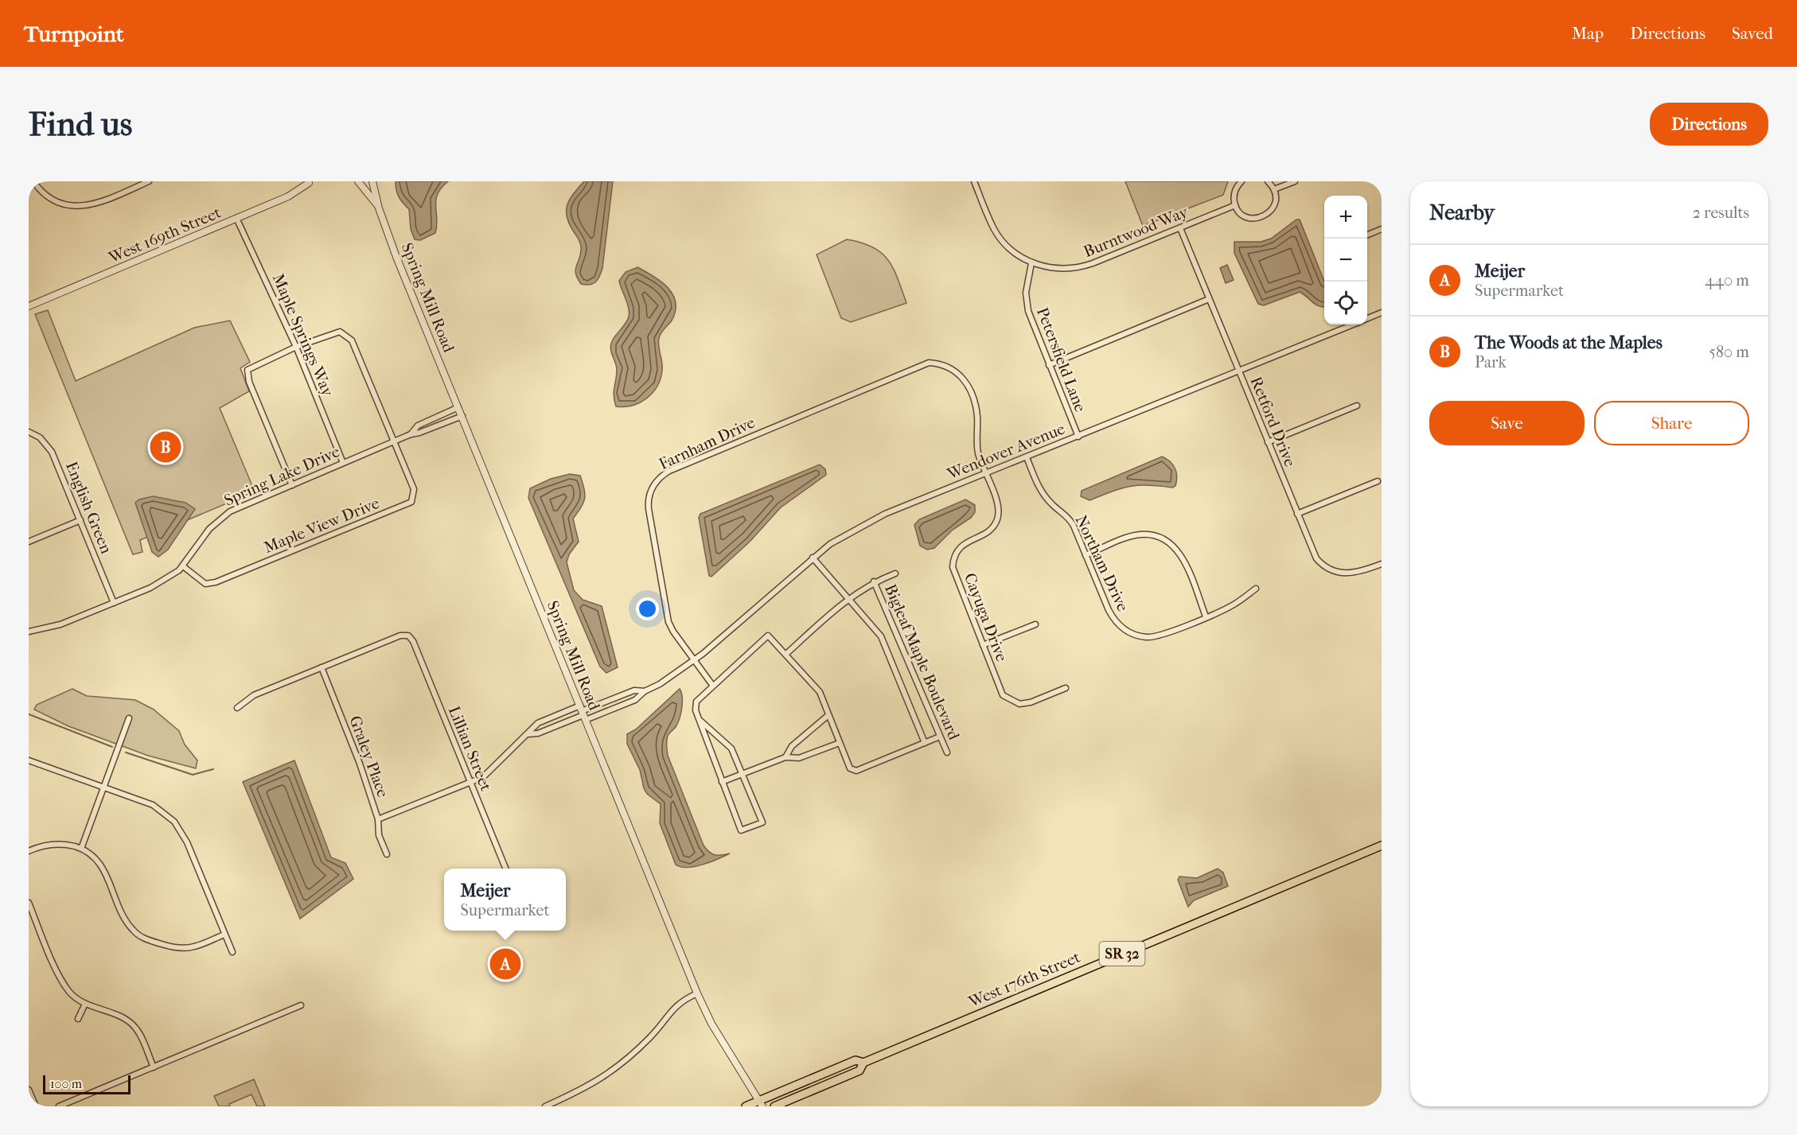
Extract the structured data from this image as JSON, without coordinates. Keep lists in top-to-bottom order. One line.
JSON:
{"streets":{"main road":["SR 32","West 176th Street"],"street":["Burntwood Way","West 169th Street","Spring Mill Road","Maple Springs Way","Petersfield Lane","Retford Drive","Farnham Drive","Wendover Avenue","Spring Lake Drive","English Green","Maple View Drive","Northam Drive","Cayuga Drive","Bigleaf Maple Boulevard","Lillian Street","Graley Place"]},"crossings":[["Burntwood Way","Petersfield Lane"],["Burntwood Way","Retford Drive"],["West 169th Street","Maple Springs Way"],["Spring Mill Road","Wendover Avenue"],["Spring Mill Road","Spring Lake Drive"],["Spring Mill Road","West 176th Street"],["Maple Springs Way","Spring Lake Drive"],["Maple Springs Way","Maple View Drive"],["Petersfield Lane","Wendover Avenue"],["Retford Drive","Wendover Avenue"],["Farnham Drive","Wendover Avenue"],["Farnham Drive","Cayuga Drive"],["Wendover Avenue","Northam Drive"],["Wendover Avenue","Cayuga Drive"],["Wendover Avenue","Bigleaf Maple Boulevard"],["Spring Lake Drive","English Green"],["Spring Lake Drive","Maple View Drive"],["Lillian Street","Graley Place"]],"scale_bar":"100 m","page":{"header":"Turnpoint","nav":["Map","Directions","Saved"],"buttons":["Directions",["Save","Share"]],"title":"Find us","heading":["Nearby","2 results"],"map_buttons":["+","−"],"list":[{"mark":"A","name":"Meijer","note":"Supermarket","value":"440 m"},{"mark":"B","name":"The Woods at the Maples","note":"Park","value":"580 m"}],"pins":["B","A"],"popup":["Meijer","Supermarket"],"scale":"100 m"}}
